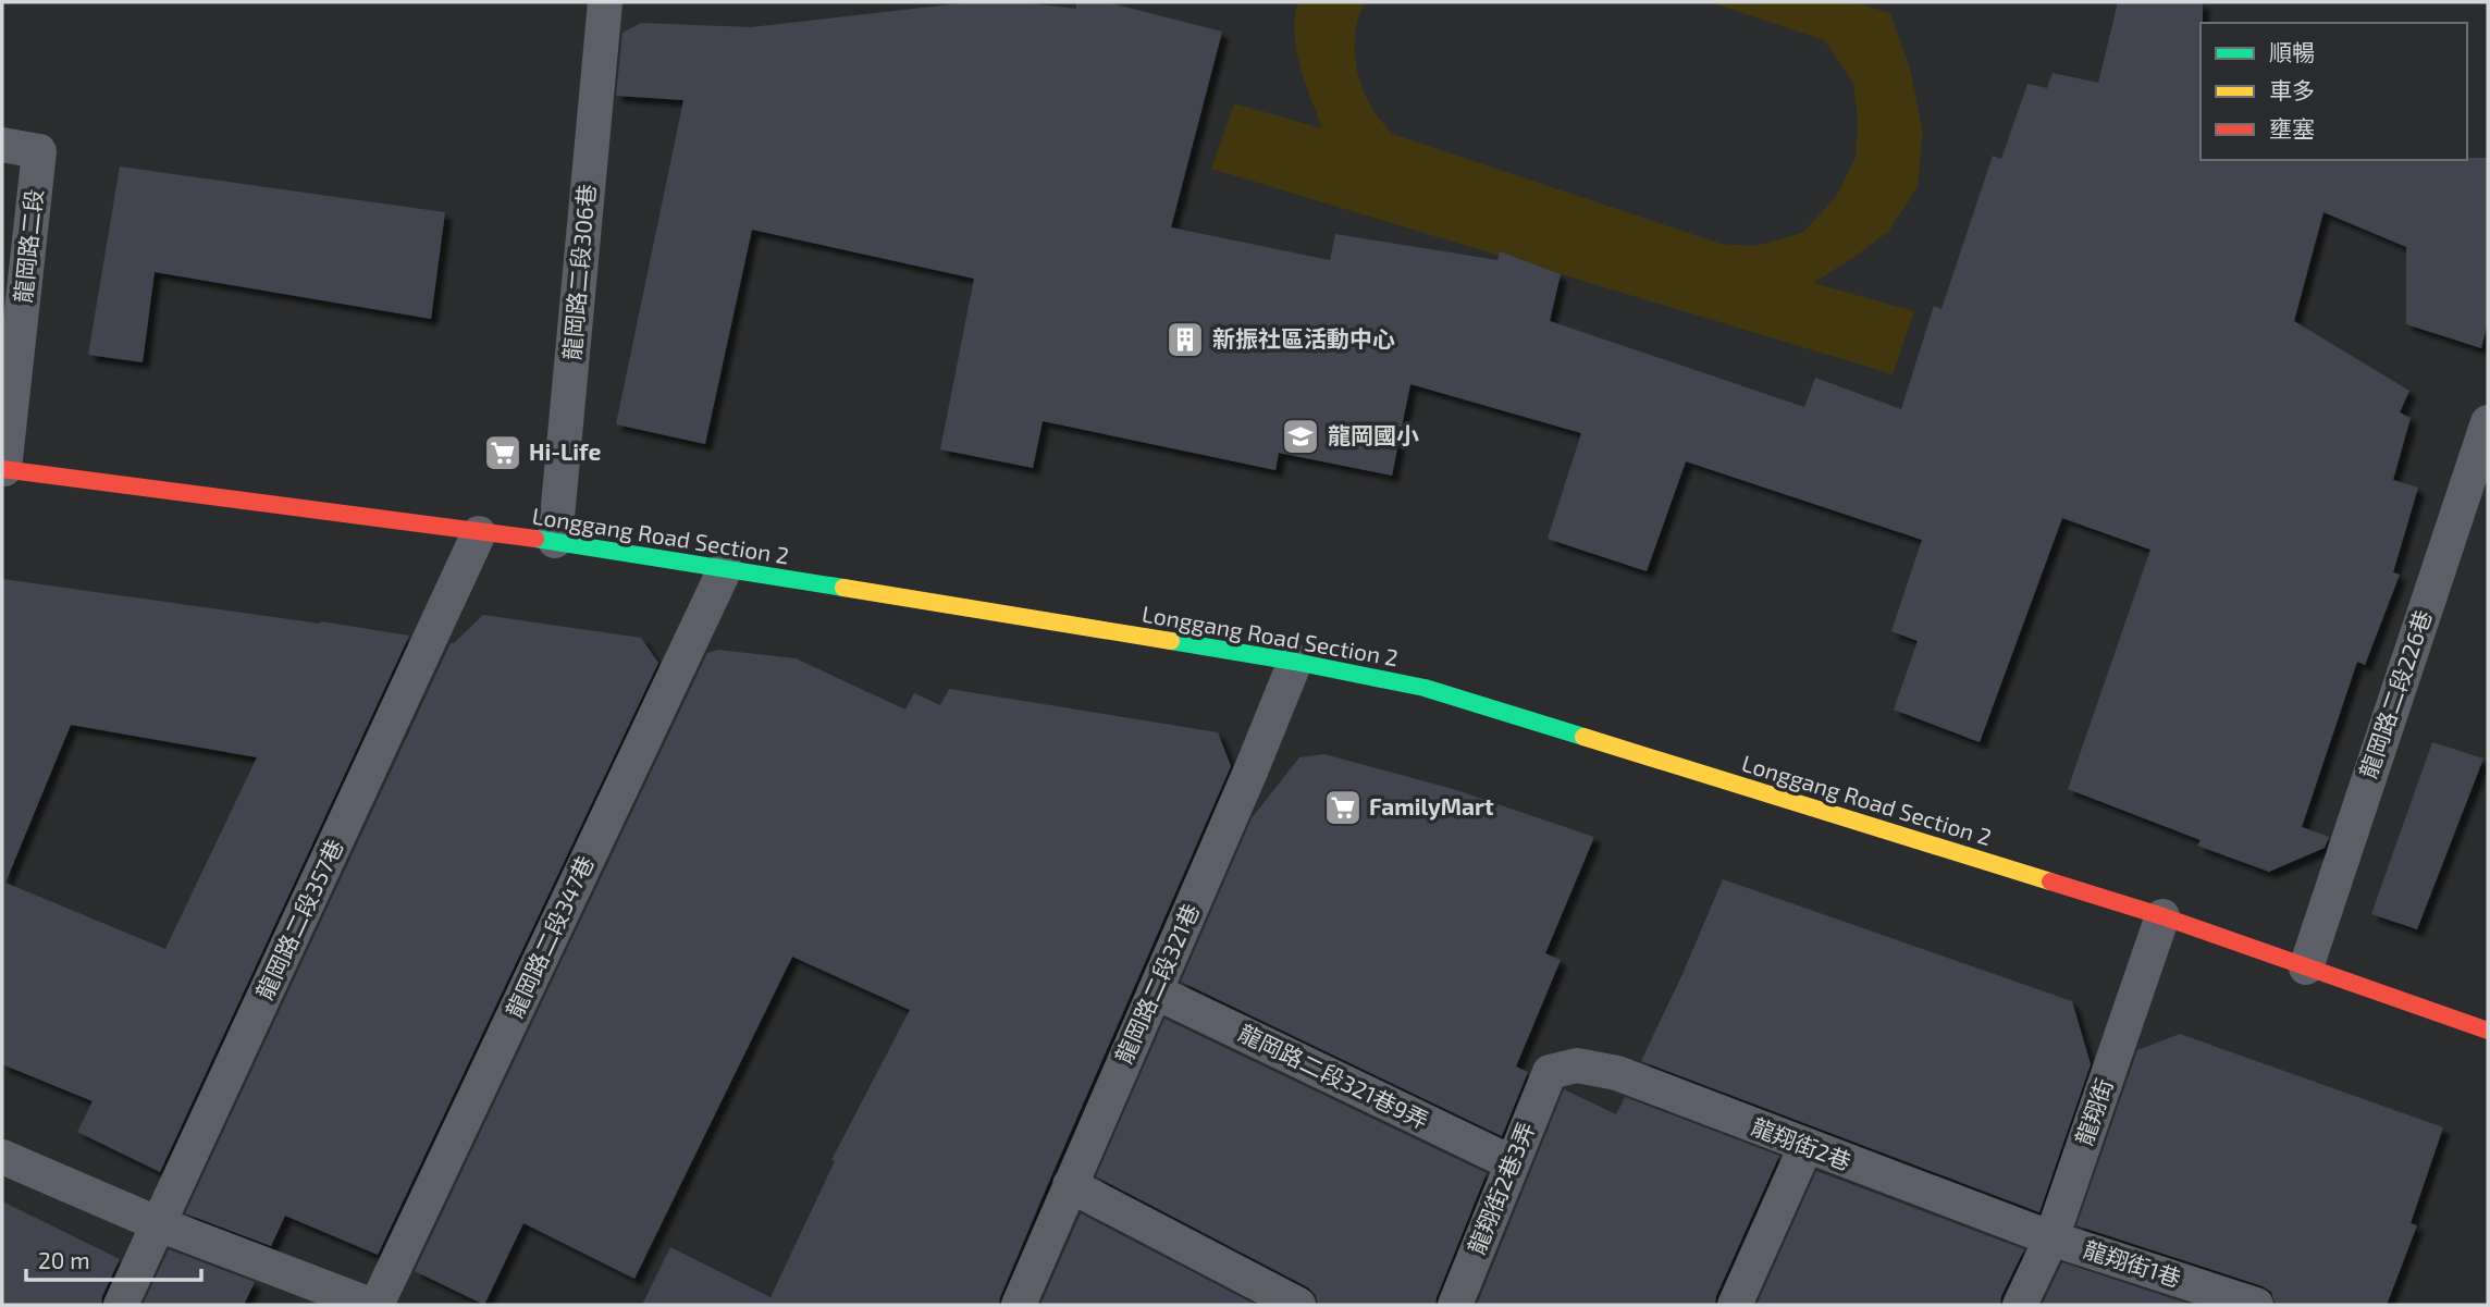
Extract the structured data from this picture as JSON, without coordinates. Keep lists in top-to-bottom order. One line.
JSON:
{"streets":{"main road":["Longgang Road Section 2"],"lane":["龍岡路二段","龍岡路二段306巷","龍岡路二段226巷","龍岡路二段357巷","龍岡路二段347巷","龍岡路二段321巷","龍岡路二段321巷9弄","龍翔街","龍翔街2巷","龍翔街2巷3弄","龍翔街1巷"]},"crossings":[["龍岡路二段","Longgang Road Section 2"],["龍岡路二段306巷","Longgang Road Section 2"],["Longgang Road Section 2","龍岡路二段226巷"],["Longgang Road Section 2","龍岡路二段357巷"],["Longgang Road Section 2","龍岡路二段347巷"],["Longgang Road Section 2","龍岡路二段321巷"],["Longgang Road Section 2","龍翔街"],["龍岡路二段321巷","龍岡路二段321巷9弄"],["龍岡路二段321巷9弄","龍翔街2巷3弄"],["龍翔街","龍翔街2巷"],["龍翔街","龍翔街1巷"],["龍翔街2巷","龍翔街2巷3弄"],["龍翔街2巷","龍翔街1巷"]],"places":{"building":["新振社區活動中心"],"school or university":["龍岡國小"],"supermarket":["Hi-Life","FamilyMart"]},"legend":["順暢","車多","壅塞"],"scale_bar":"20 m"}
